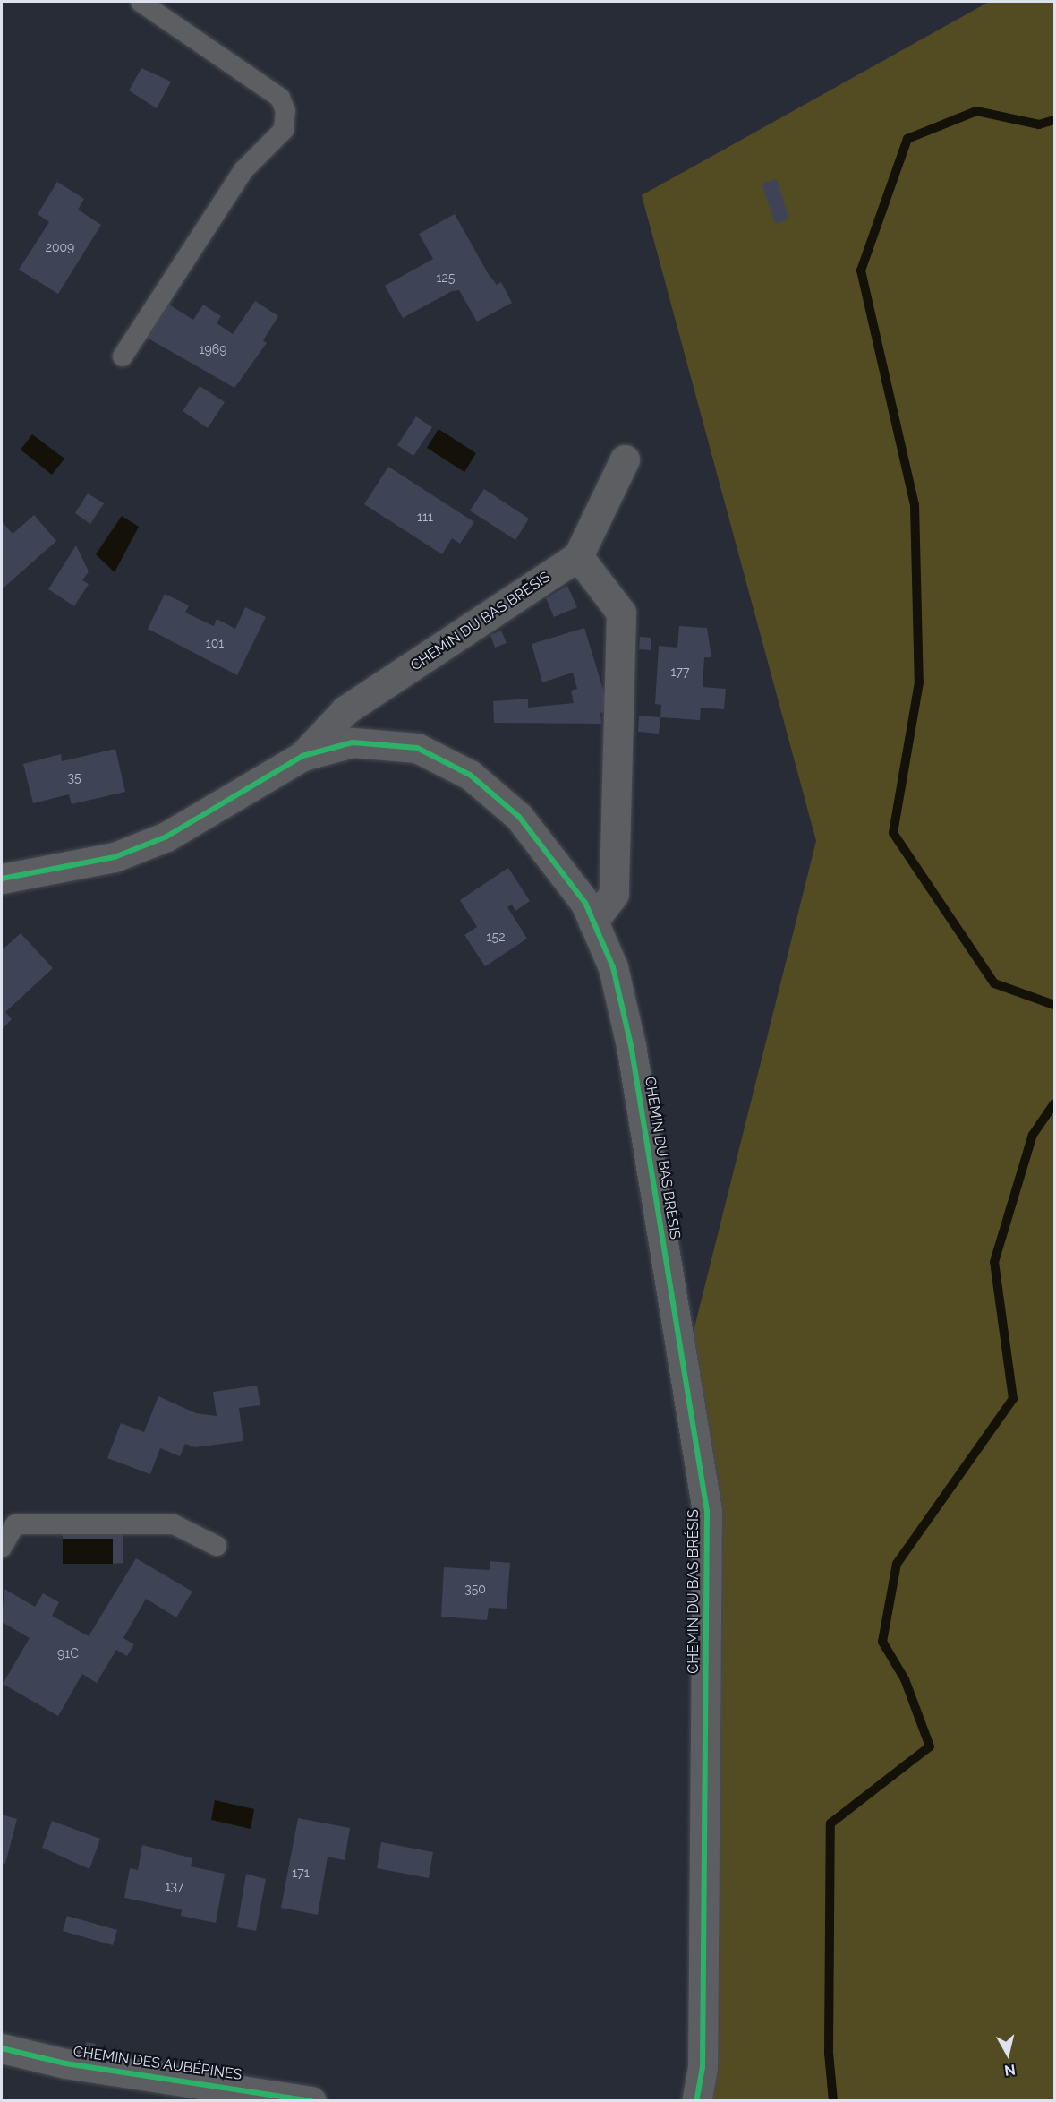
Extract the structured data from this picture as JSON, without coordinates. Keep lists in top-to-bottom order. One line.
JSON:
{"streets":{"street":["CHEMIN DU BAS BRÉSIS","CHEMIN DES AUBÉPINES"]},"house_numbers":["2009","125","1969","111","101","177","35","152","350","91C","171","137"],"north":"bottom"}
